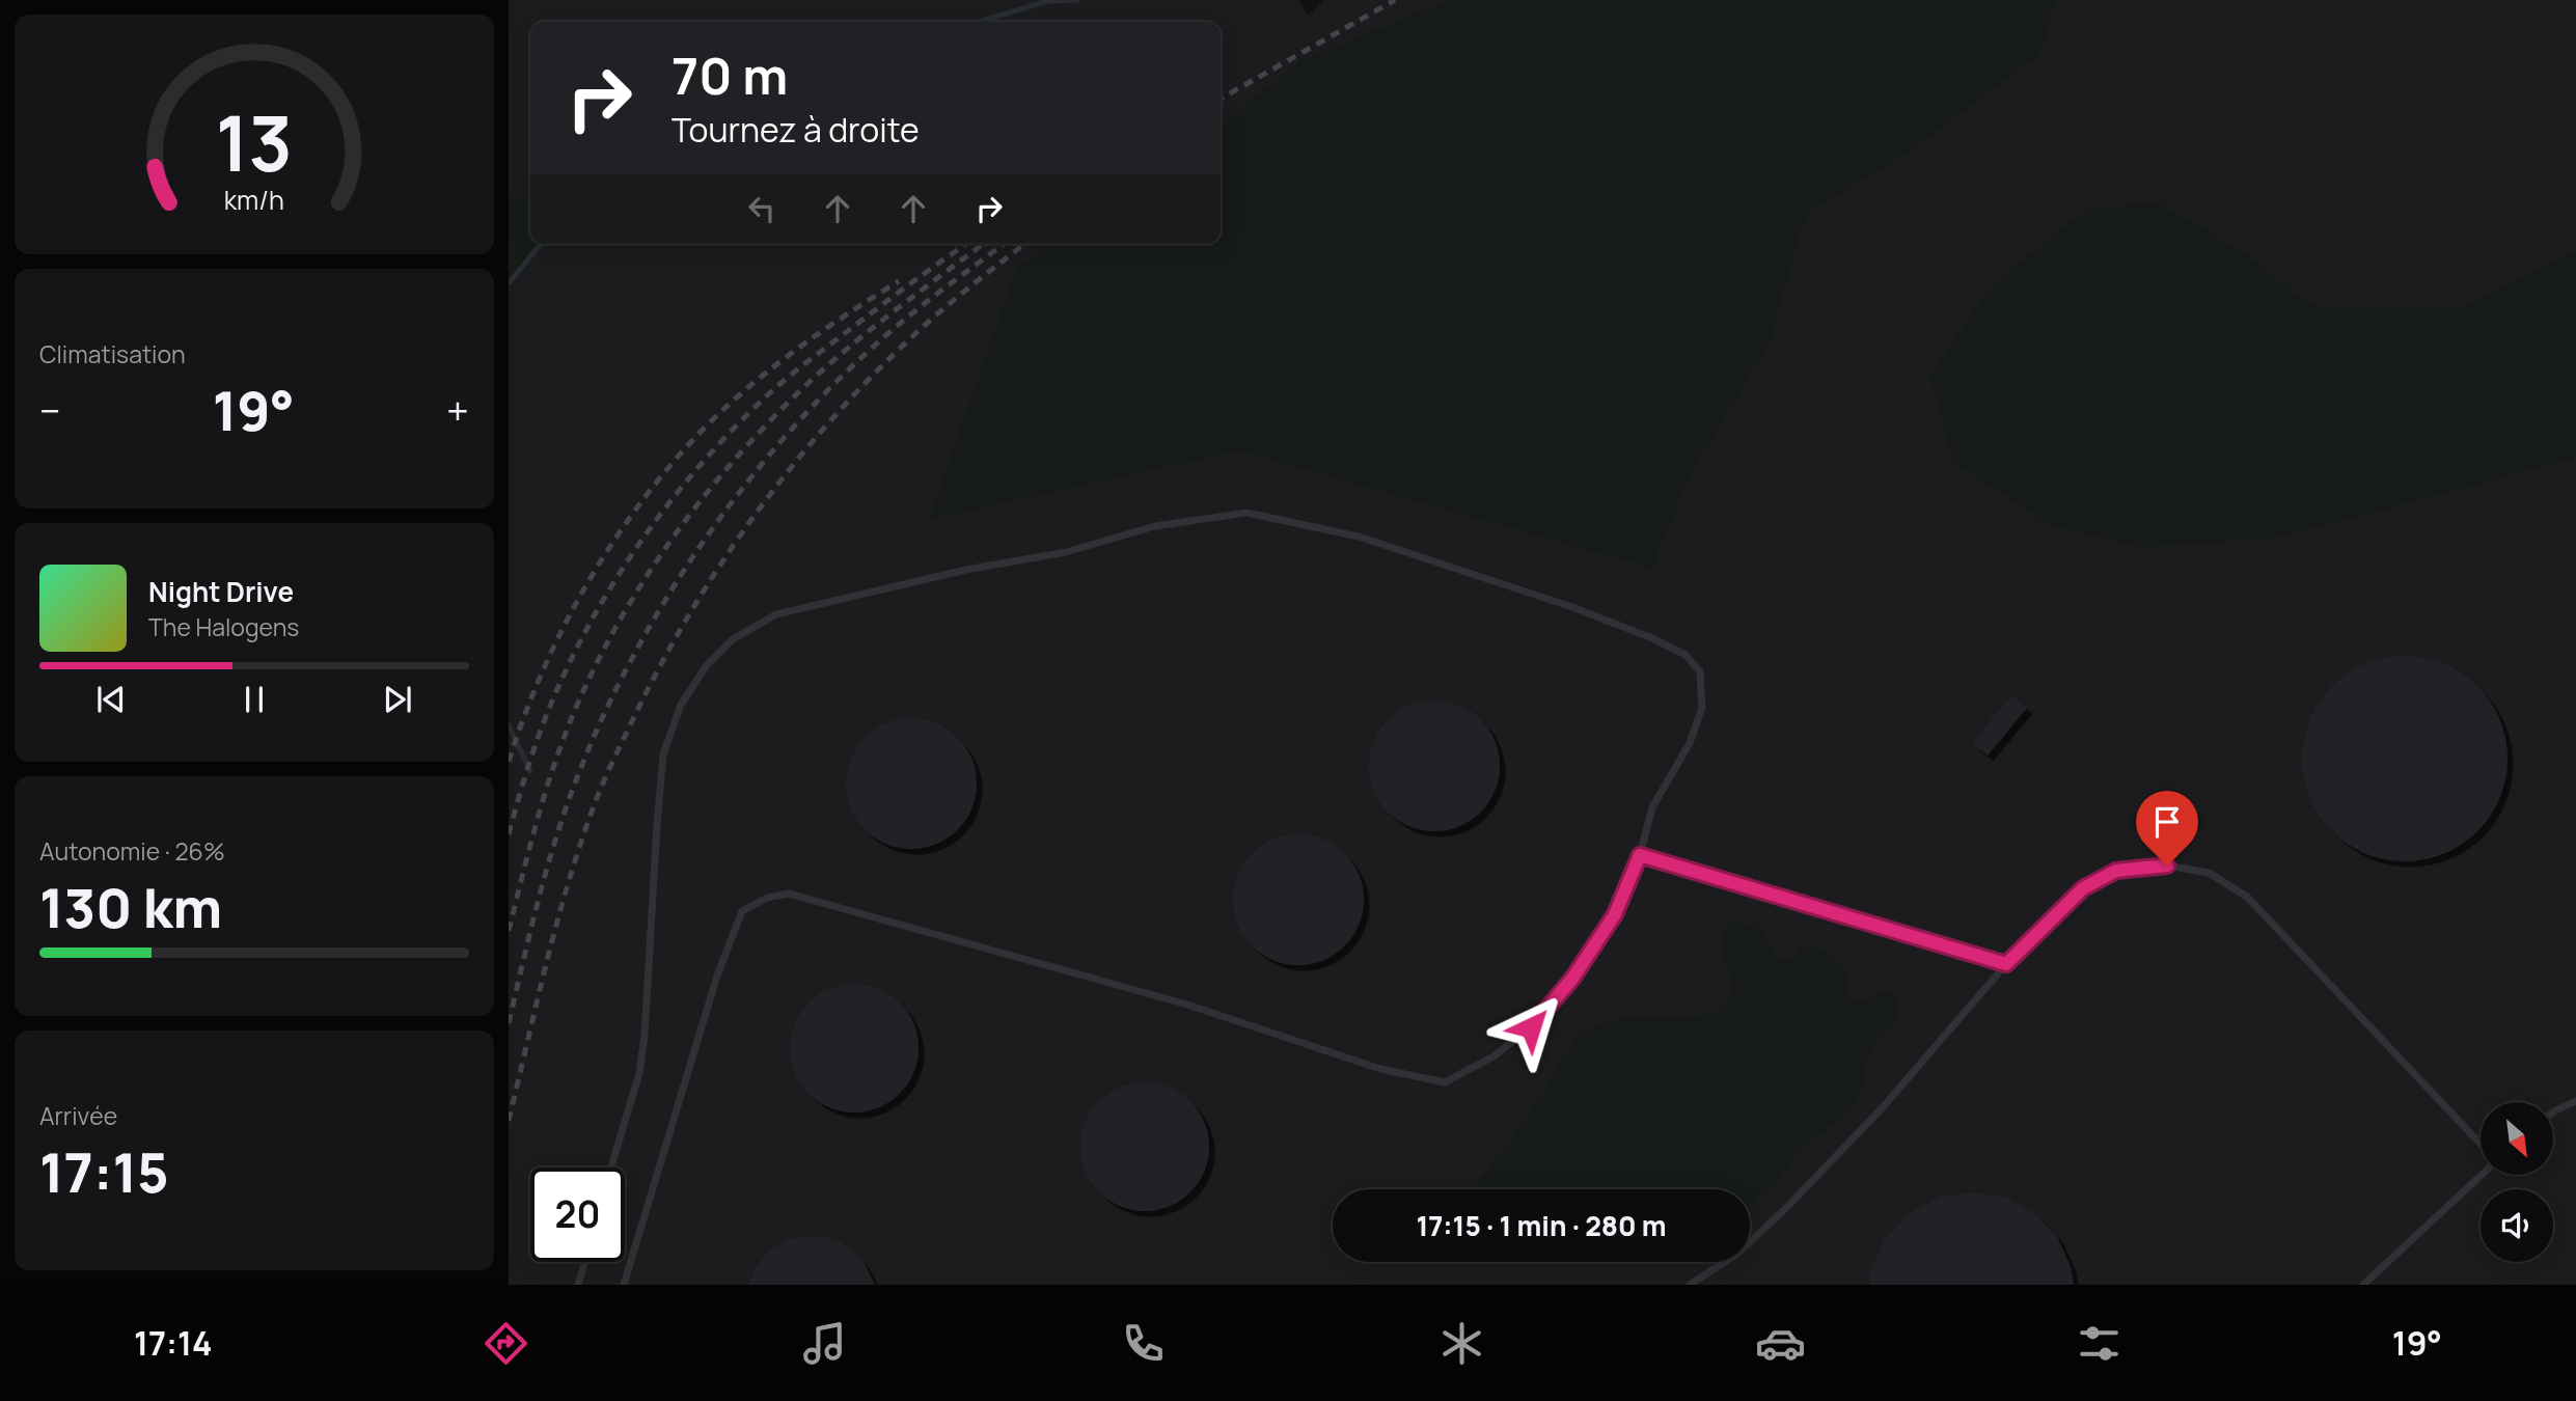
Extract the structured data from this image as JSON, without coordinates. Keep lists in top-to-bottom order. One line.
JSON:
{"north":"bottom right","page":{"turn":["70 m","Tournez à droite"],"tile":["Climatisation",["Autonomie · 26%","130 km"],["Arrivée","17:15"]],"heat":["−","19°","+"],"song":["Night Drive","The Halogens"],"limit":"20","trip":"17:15 · 1 min · 280 m","tabs":["17:14","19°"],"gauge":["13","km/h"]}}
